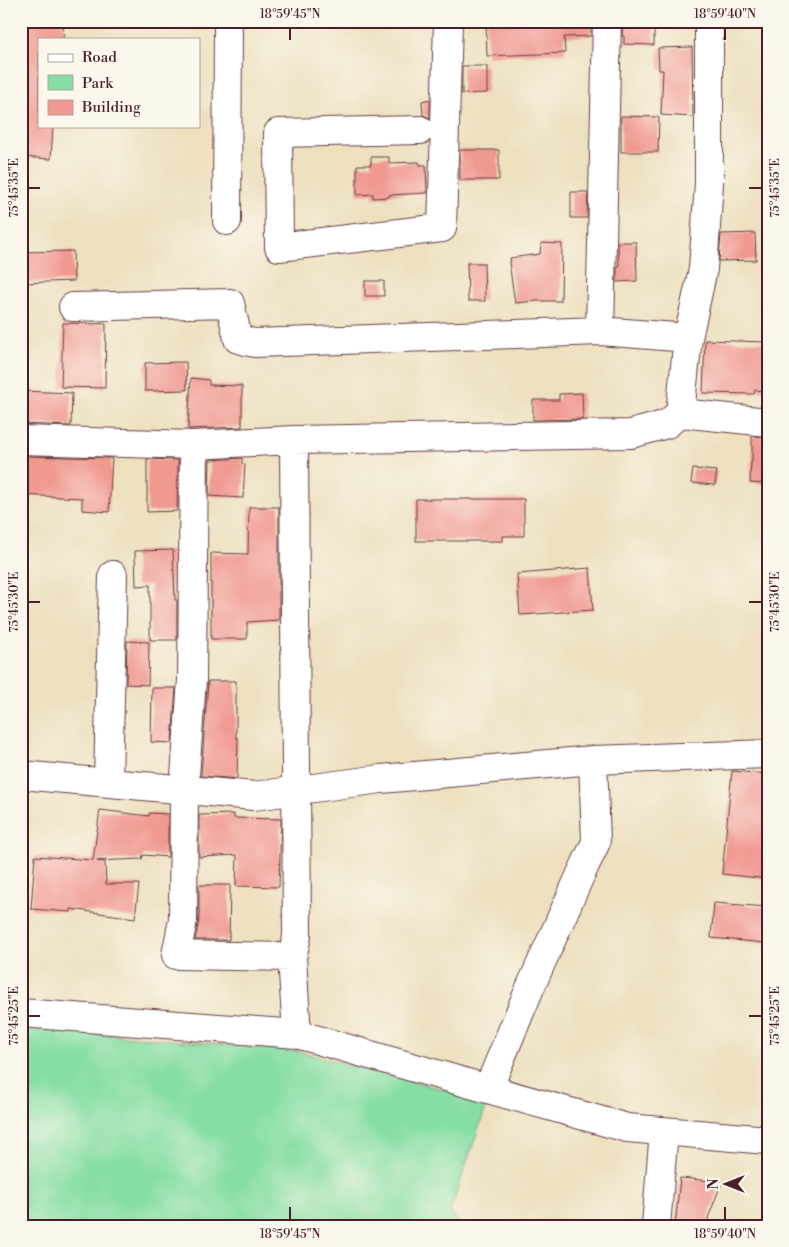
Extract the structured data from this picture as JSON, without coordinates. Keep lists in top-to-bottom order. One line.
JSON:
{"legend":["Road","Park","Building"],"north":"left","coordinates":["18°59'45\"N","18°59'40\"N","75°45'35\"E","75°45'30\"E","75°45'25\"E"]}
